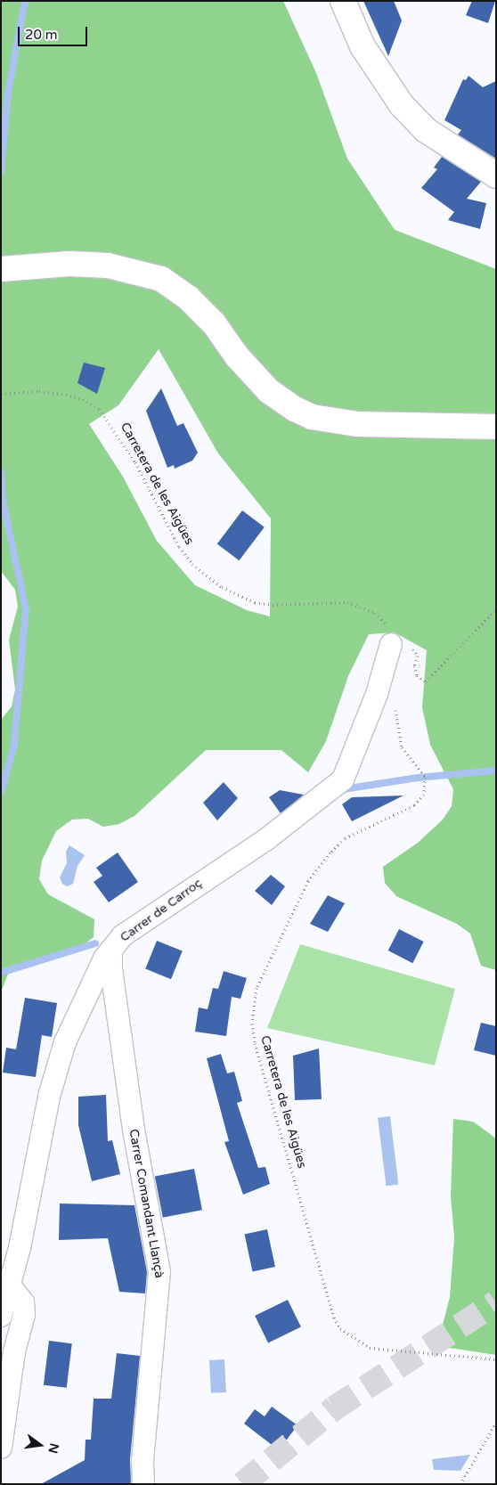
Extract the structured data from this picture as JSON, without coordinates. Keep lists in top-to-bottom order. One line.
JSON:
{"streets":{"street":["Carrer de Carroç","Carrer Comandant Llançà"],"path":["Carretera de les Aigües"]},"crossings":[["Carretera de les Aigües","Carrer de Carroç"],["Carrer de Carroç","Carrer Comandant Llançà"]],"scale_bar":"20 m","north":"right"}
